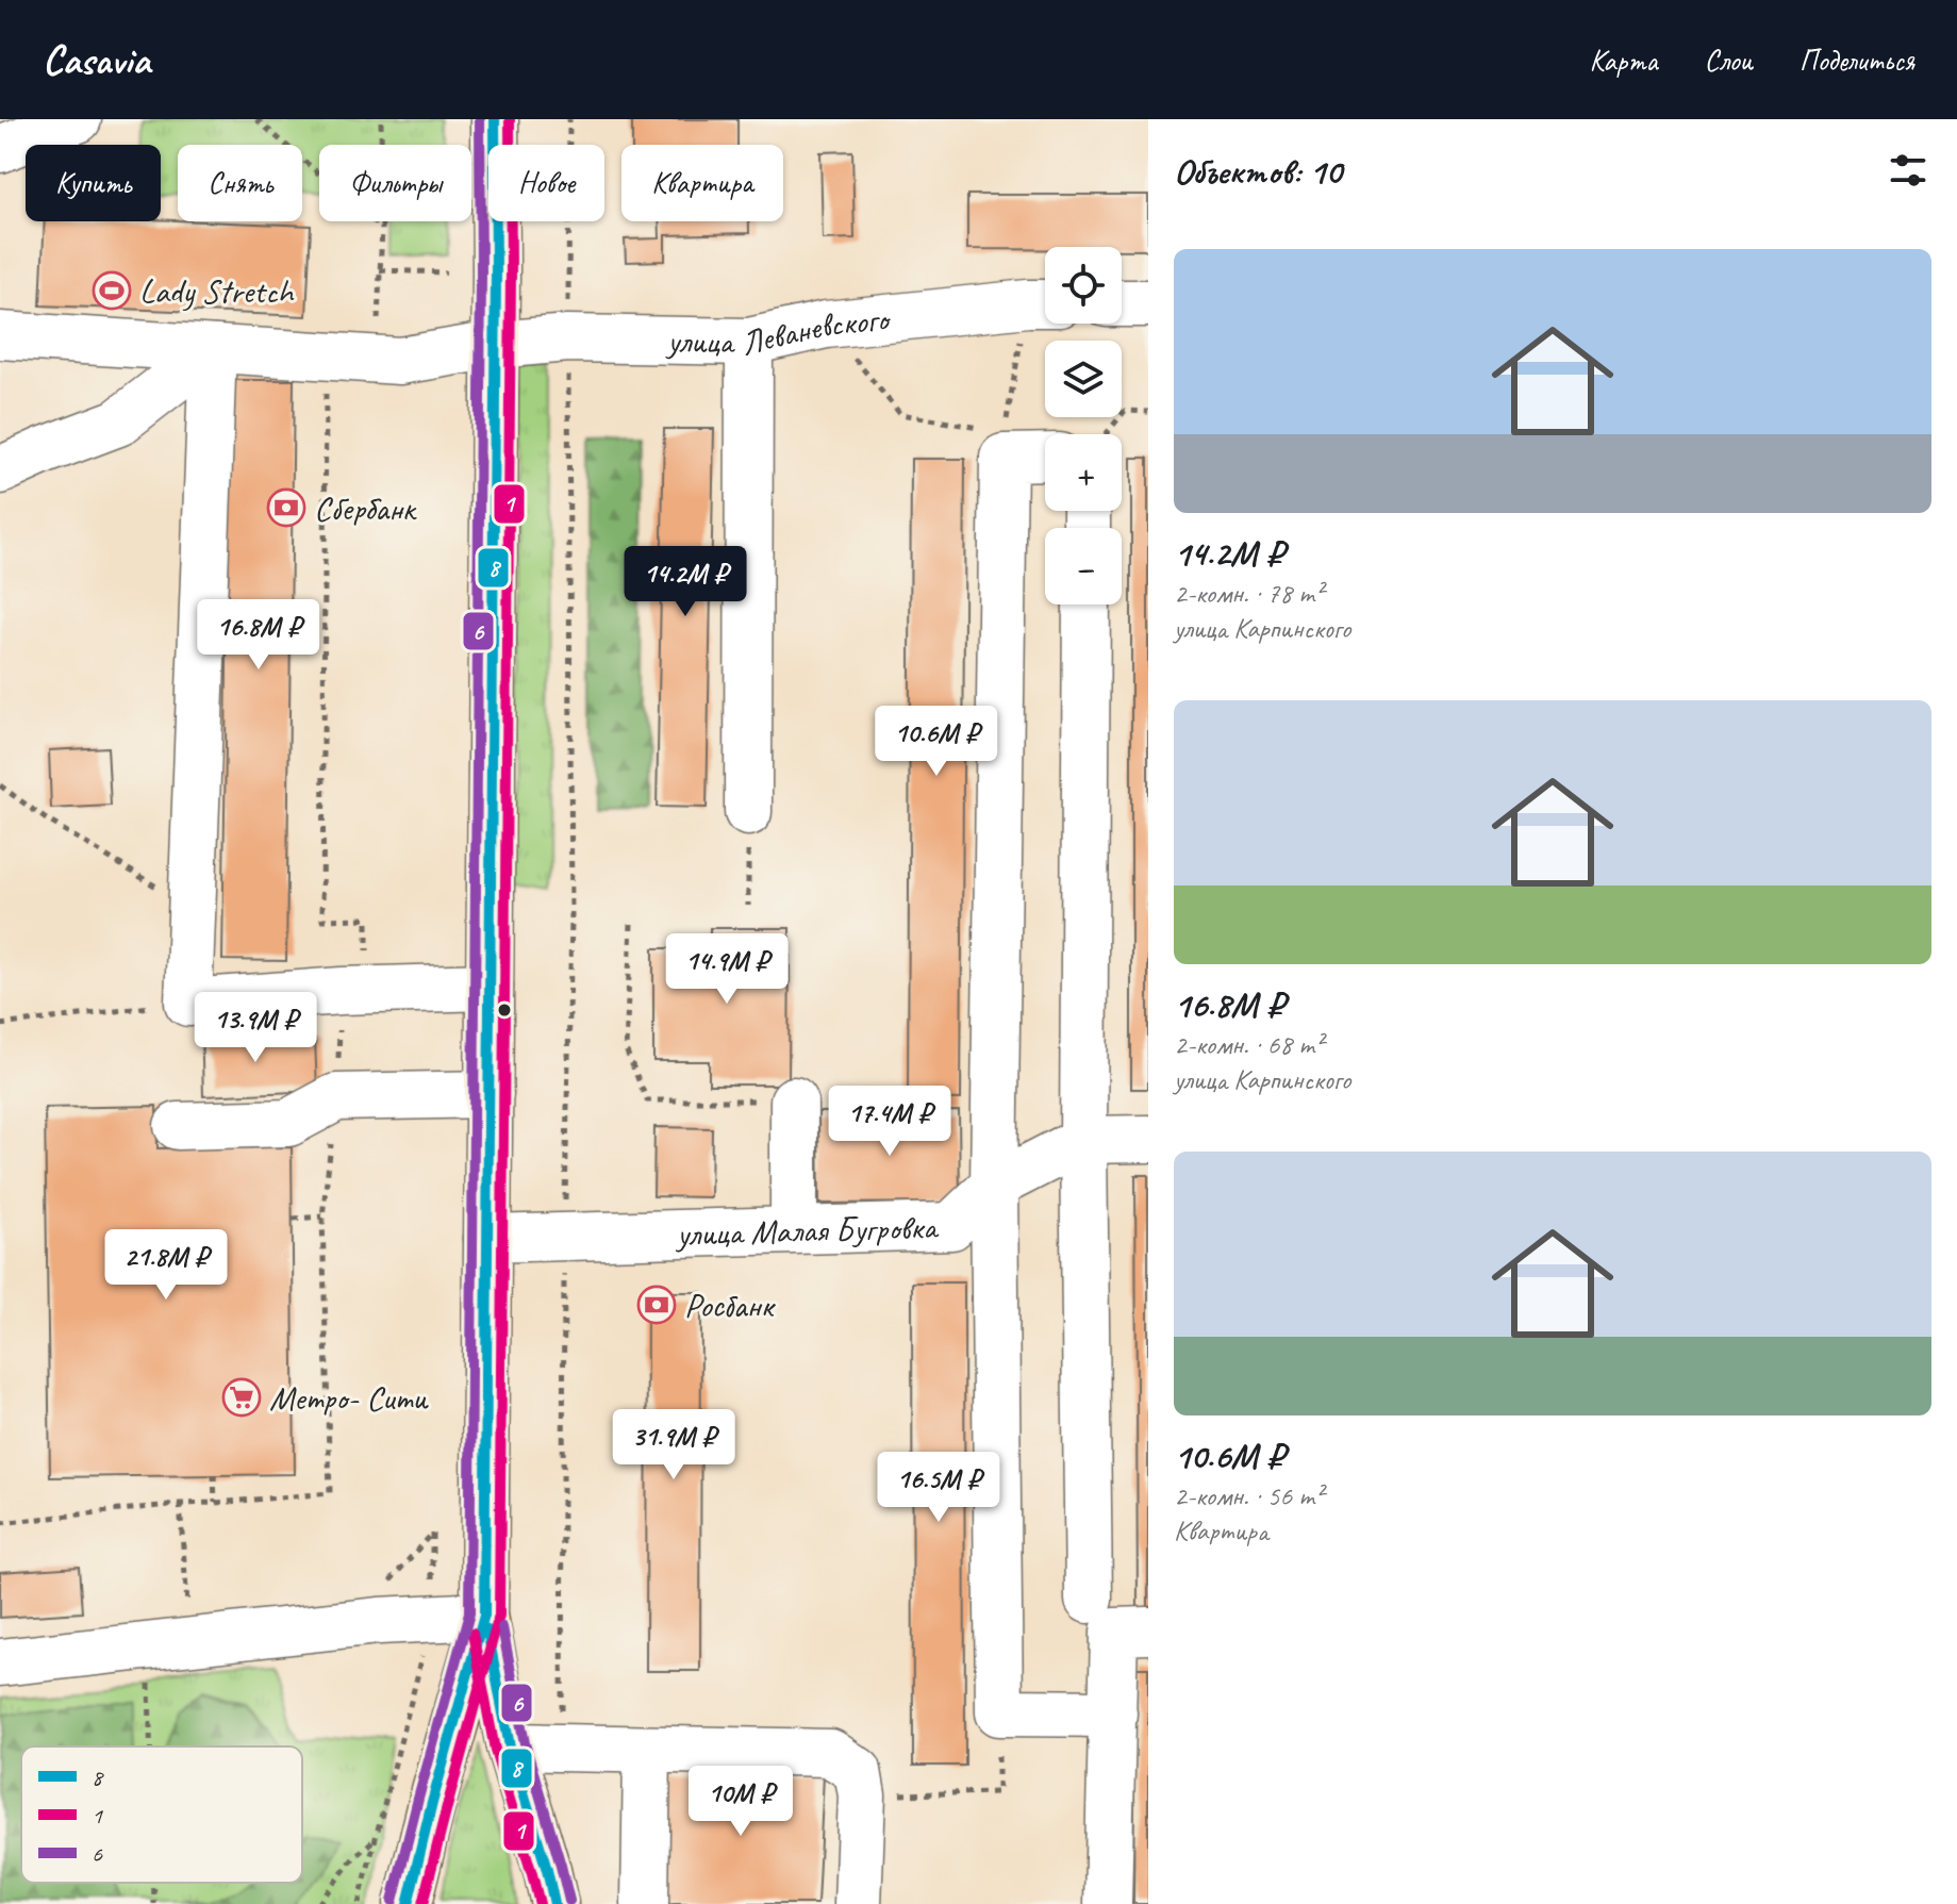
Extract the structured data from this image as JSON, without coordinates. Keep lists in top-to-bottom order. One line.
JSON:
{"streets":{"street":["улица Леваневского","улица Малая Бугровка"]},"places":{"sports":["Lady Stretch"],"bank":["Сбербанк","Росбанк"],"supermarket":["Метро- Сити"]},"lines":["transit line 8","transit line 1","transit line 6"],"legend":["8","1","6"],"page":{"header":"Casavia","nav":["Карта","Слои","Поделиться"],"heading":"Объектов: 10","chip":["Купить","Снять","Фильтры","Новое","Квартира"],"list":[{"name":"14.2M ₽","note":"2-комн. · 78 m² · улица Карпинского"},{"name":"16.8M ₽","note":"2-комн. · 68 m² · улица Карпинского"},{"name":"10.6M ₽","note":"2-комн. · 56 m² · Квартира"}],"map_buttons":["+","−"],"price":["14.2M ₽","16.8M ₽","10.6M ₽","14.9M ₽","13.9M ₽","17.4M ₽","21.8M ₽","31.9M ₽","16.5M ₽","10M ₽"]}}
